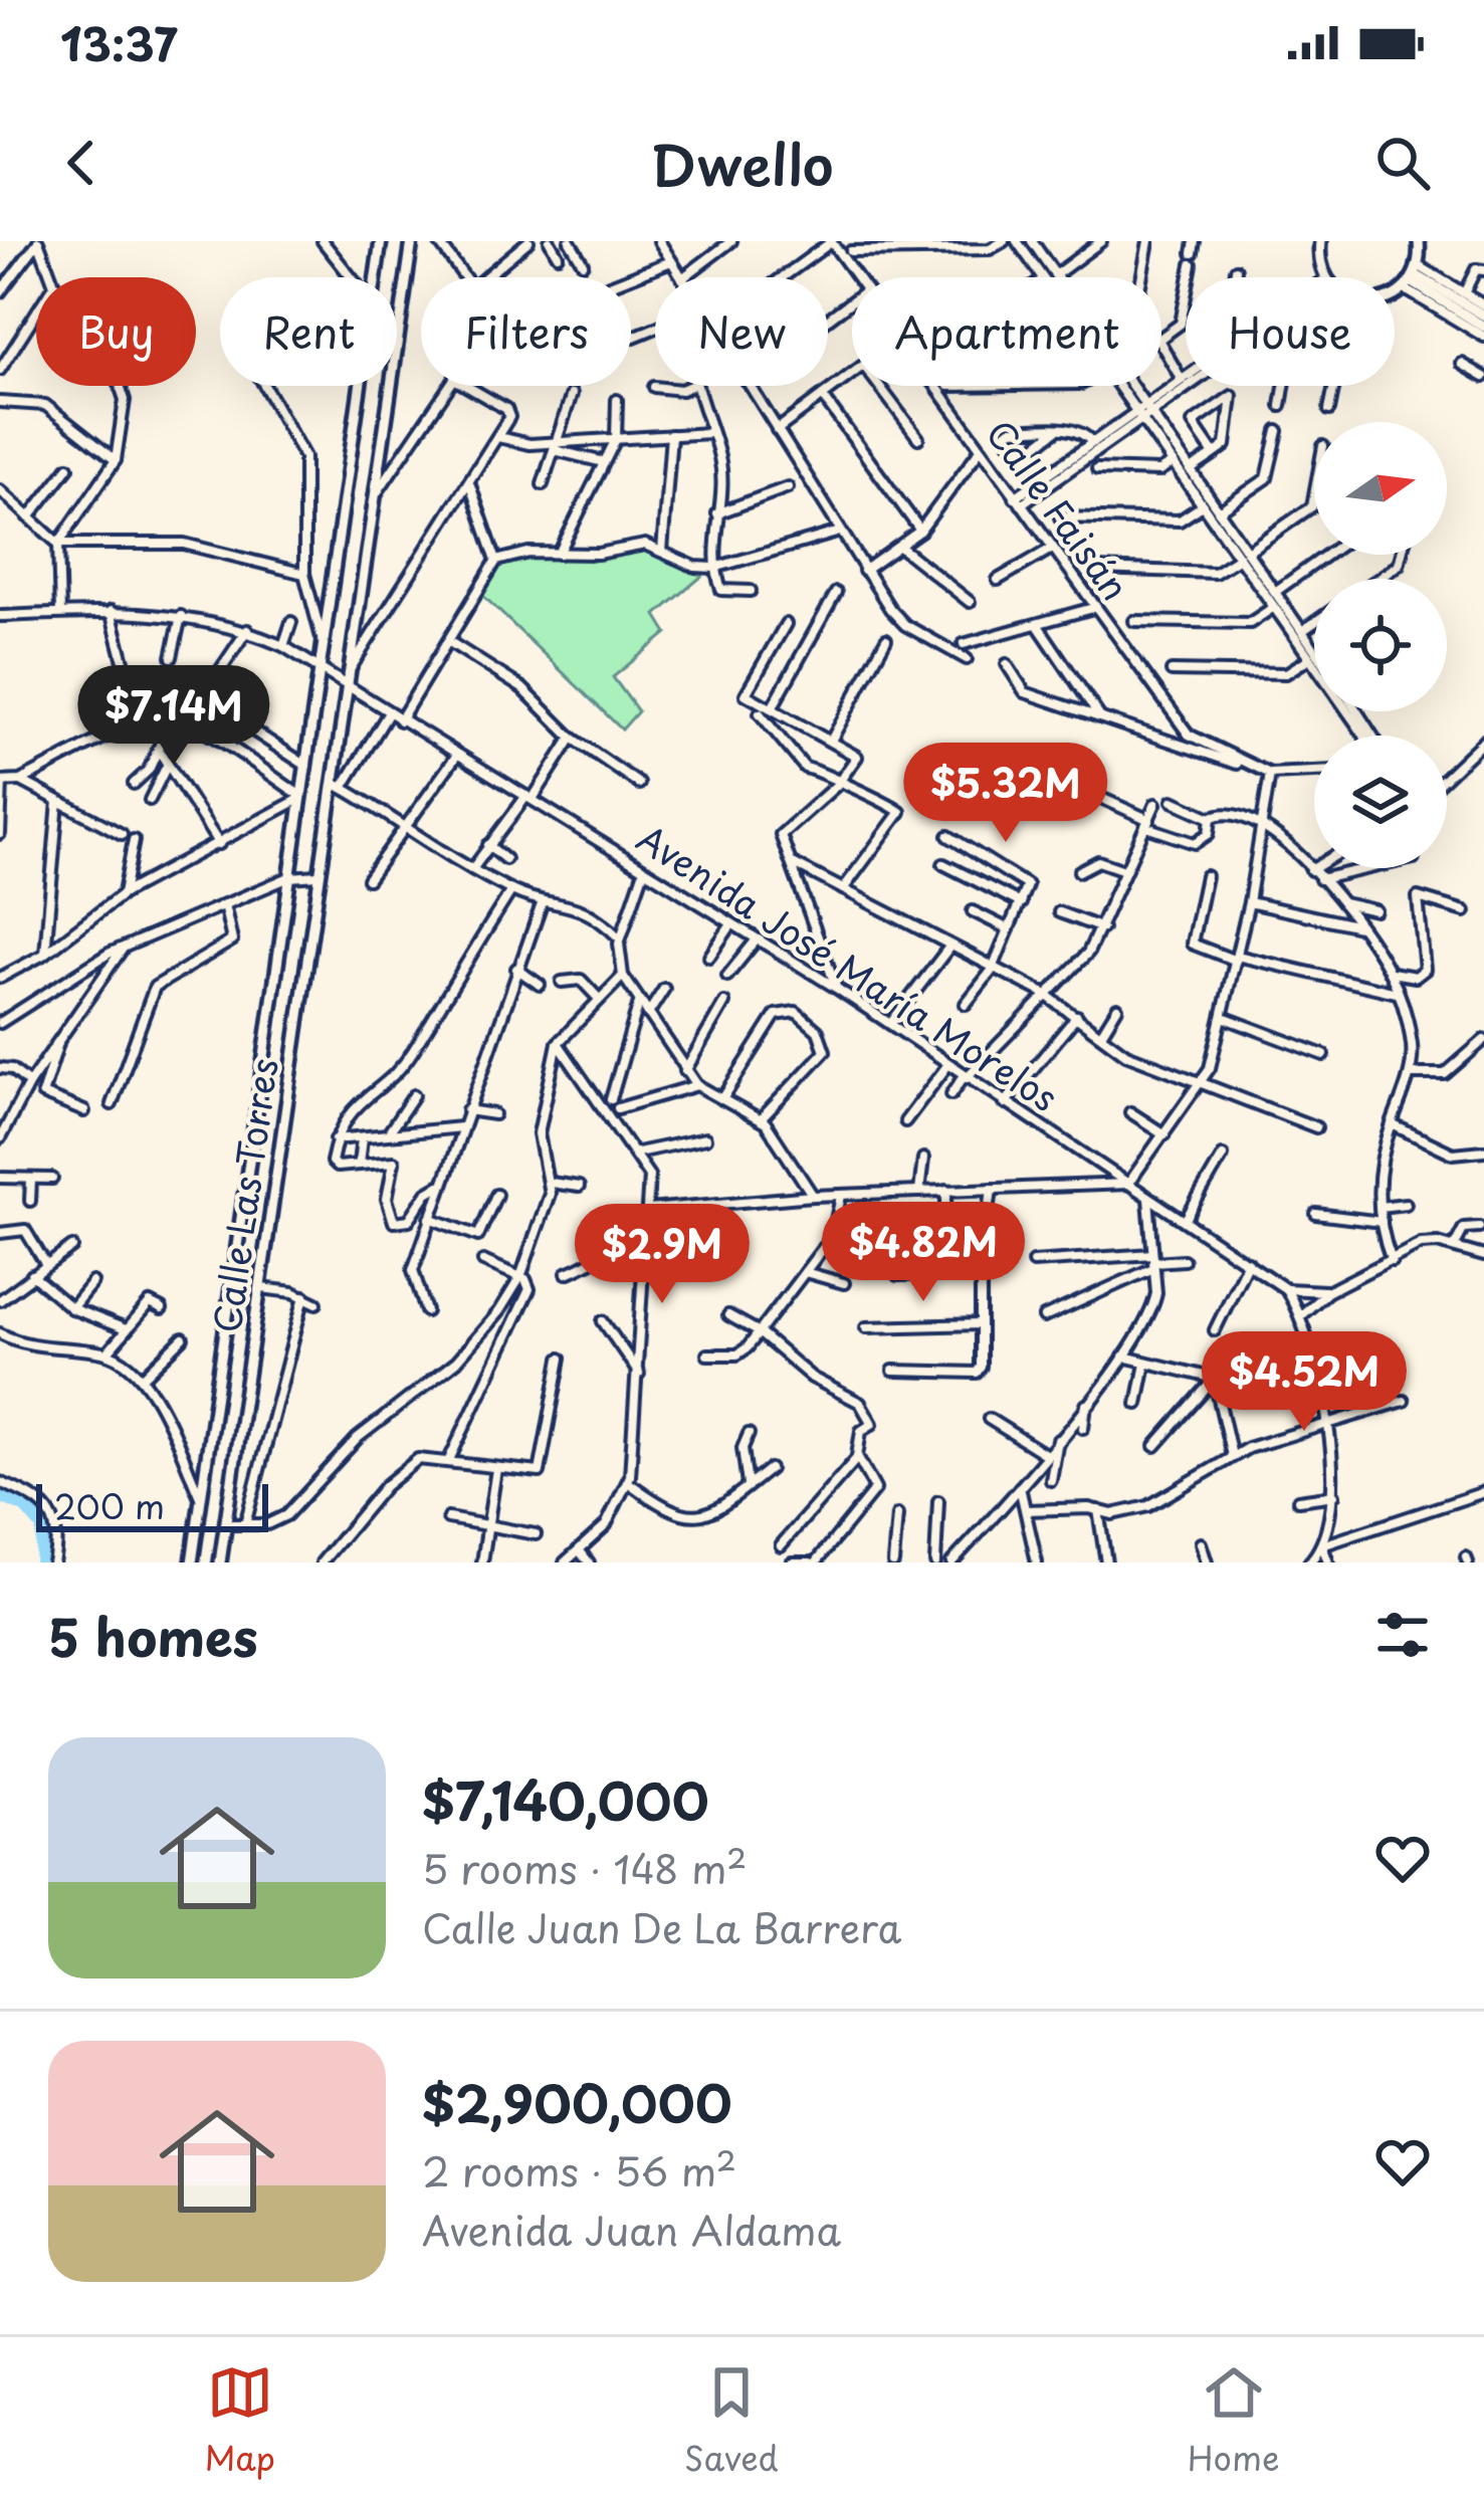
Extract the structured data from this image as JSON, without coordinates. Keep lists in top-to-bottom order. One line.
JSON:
{"streets":{"main road":["Calle Las Torres"],"street":["Calle Faisán","Avenida José María Morelos"]},"crossings":[["Avenida José María Morelos","Calle Las Torres"]],"scale_bar":"200 m","north":"right","page":{"status":"13:37","header":"Dwello","chip":["Buy","Rent","Filters","New","Apartment","House"],"price":["$7.14M","$5.32M","$4.82M","$2.9M","$4.52M"],"scale":"200 m","heading":"5 homes","list":[{"name":"$7,140,000","note":"5 rooms · 148 m² · Calle Juan De La Barrera"},{"name":"$2,900,000","note":"2 rooms · 56 m² · Avenida Juan Aldama"}],"tabs":["Map","Saved","Home"]}}
